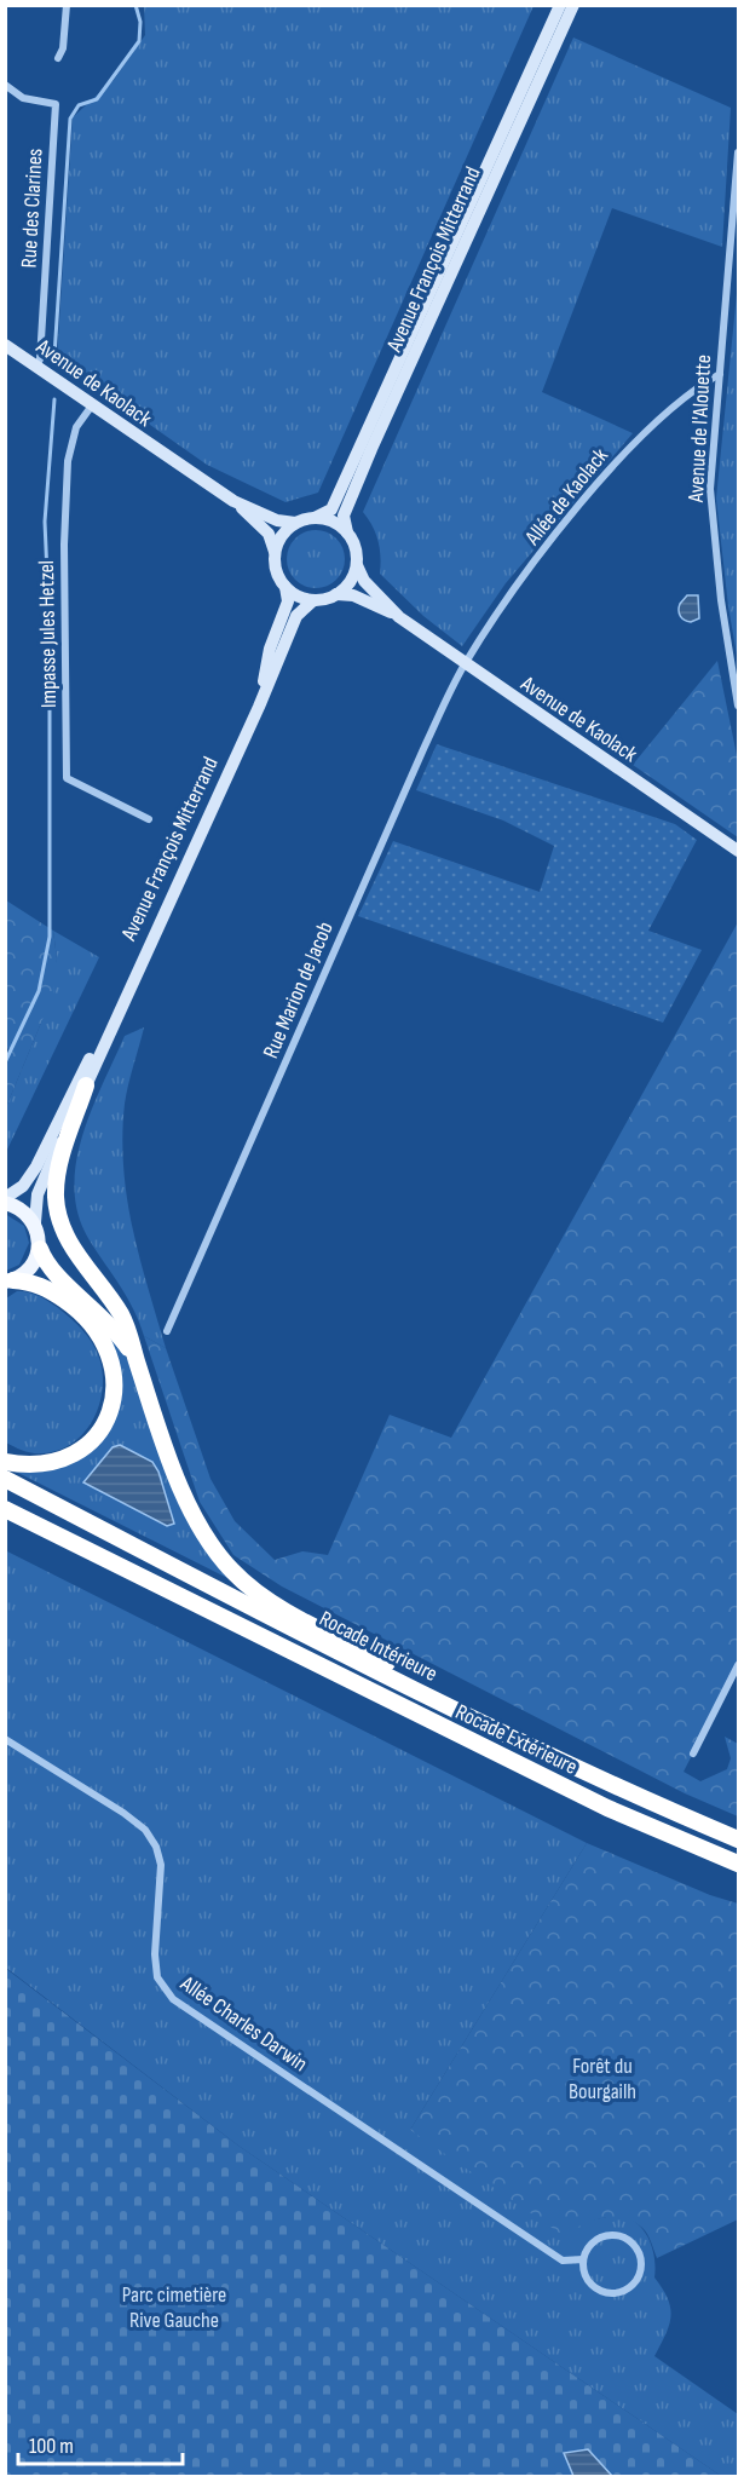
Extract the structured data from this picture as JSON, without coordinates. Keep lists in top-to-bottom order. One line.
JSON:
{"streets":{"highway":["Rocade Intérieure","Rocade Extérieure"],"main road":["Avenue François Mitterrand","Avenue de Kaolack"],"street":["Rue des Clarines","Avenue de l'Alouette","Allée de Kaolack","Impasse Jules Hetzel","Rue Marion de Jacob","Allée Charles Darwin"]},"crossings":[["Rue des Clarines","Avenue de Kaolack"],["Avenue François Mitterrand","Avenue de Kaolack"],["Avenue de Kaolack","Allée de Kaolack"],["Avenue de Kaolack","Impasse Jules Hetzel"],["Avenue de Kaolack","Rue Marion de Jacob"],["Avenue de l'Alouette","Allée de Kaolack"],["Allée de Kaolack","Rue Marion de Jacob"]],"parks":["Forêt du Bourgailh","Parc cimetière Rive Gauche"],"scale_bar":"100 m"}
